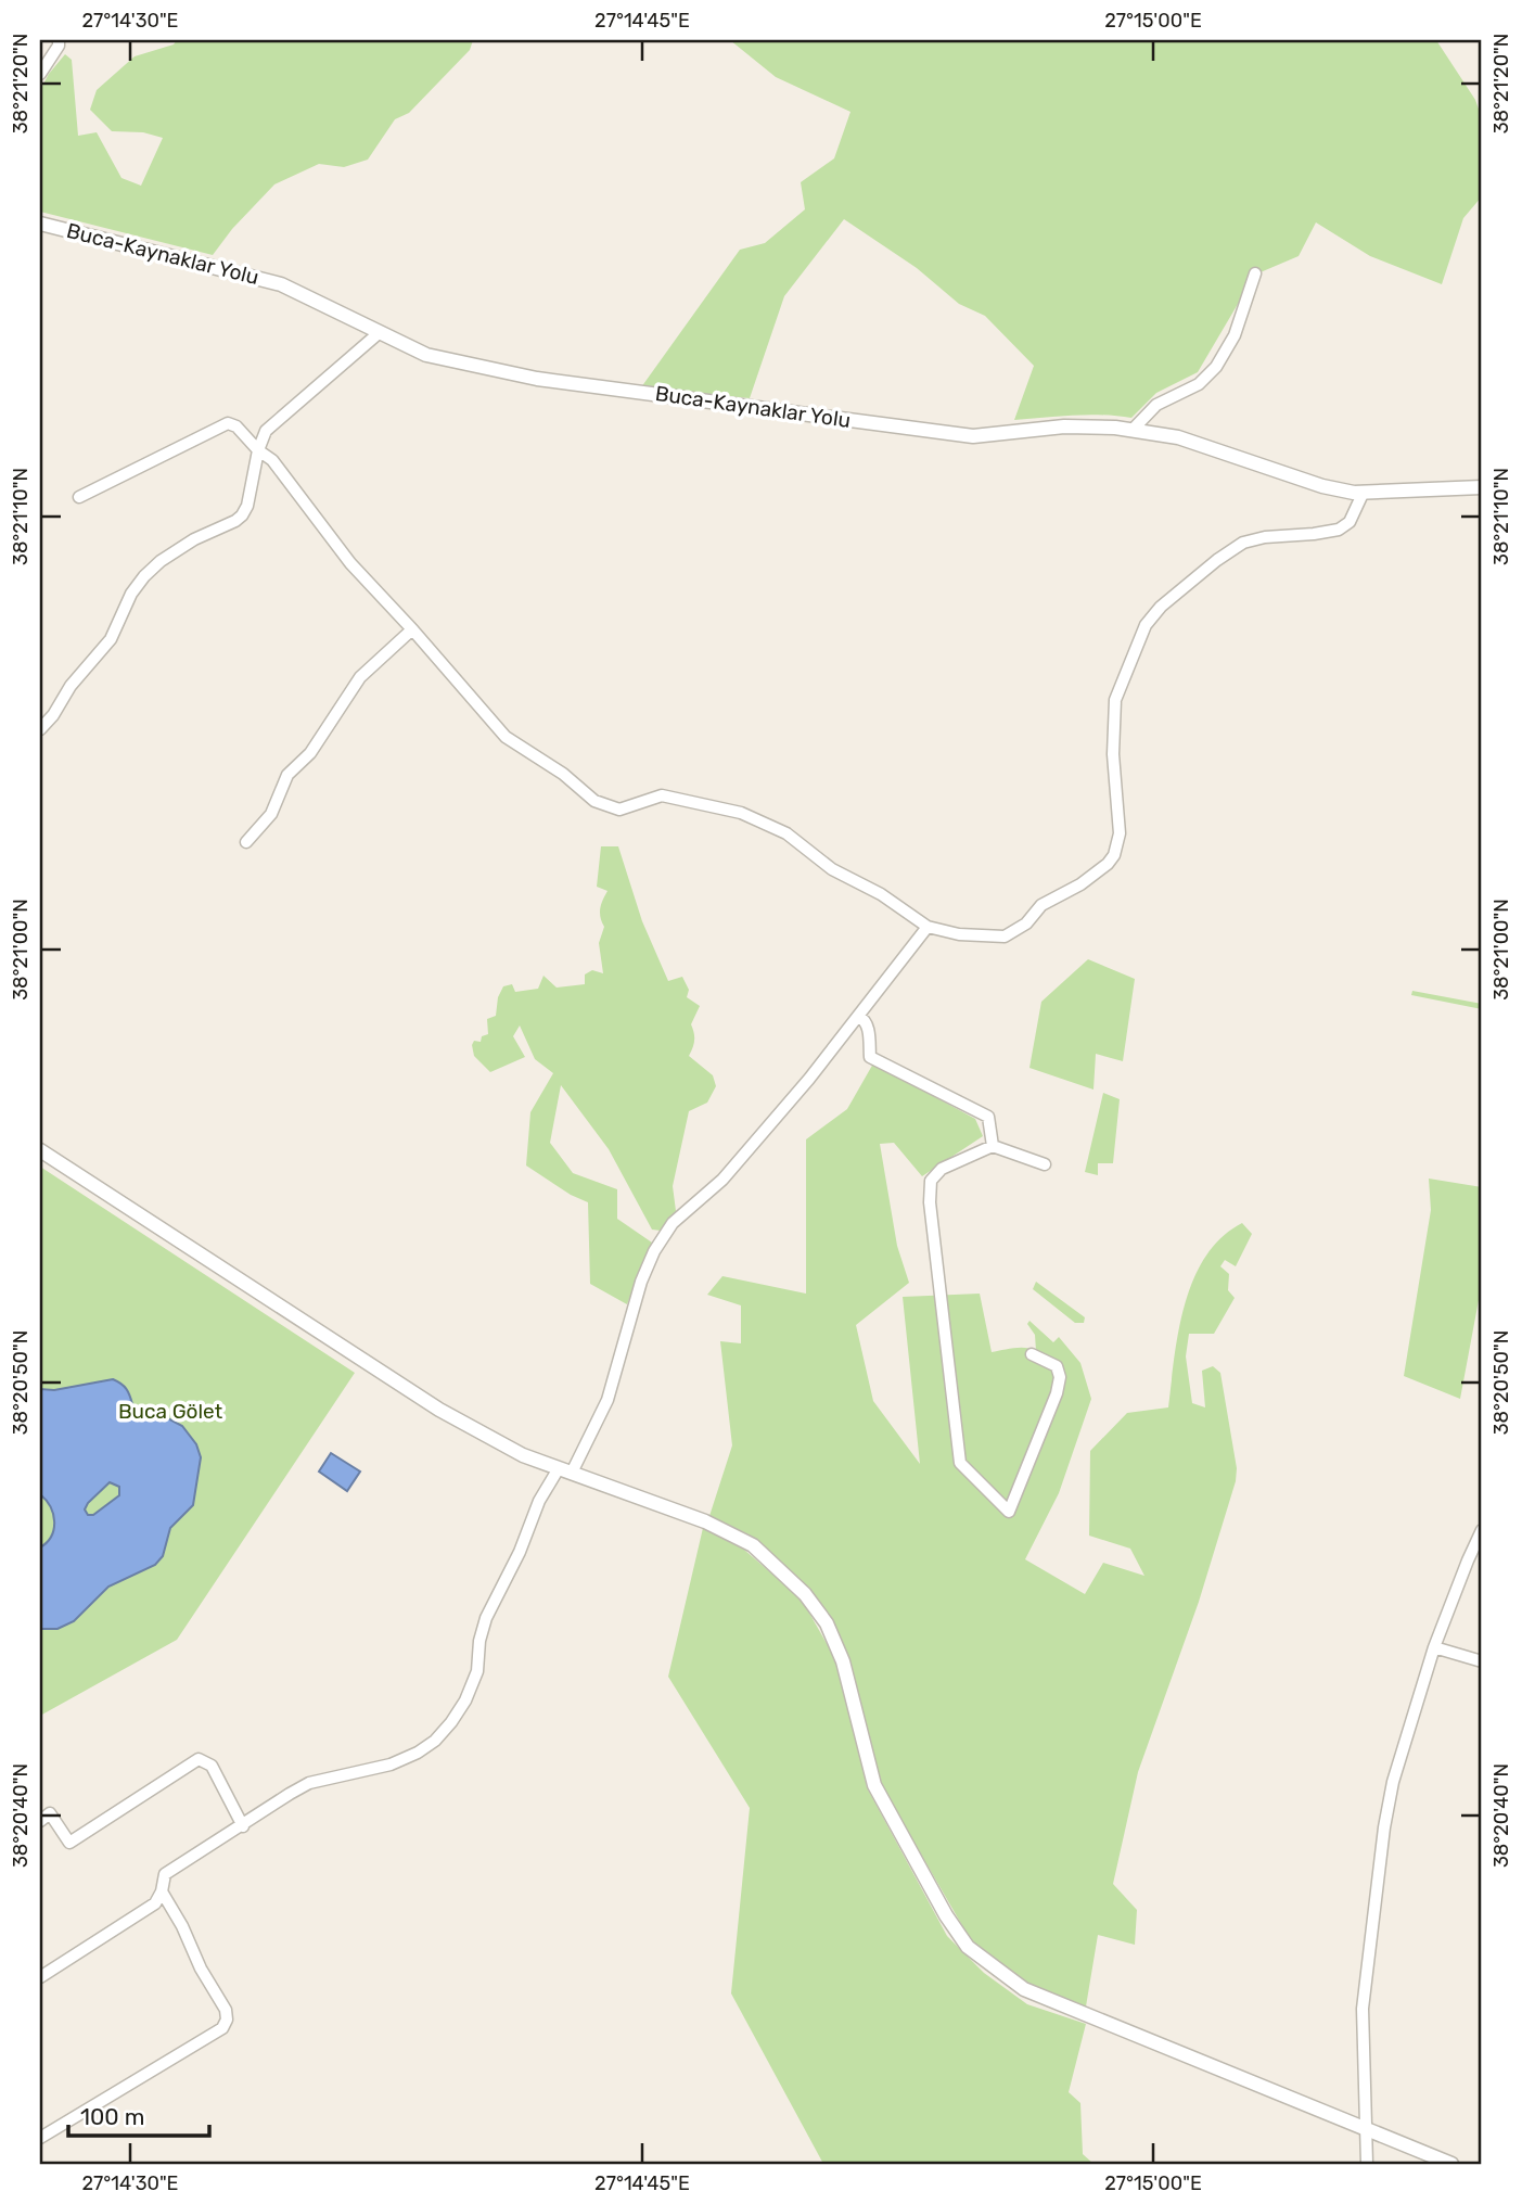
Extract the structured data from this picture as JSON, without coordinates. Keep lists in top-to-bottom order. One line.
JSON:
{"streets":{"street":["Buca-Kaynaklar Yolu"]},"parks":["Buca Gölet"],"scale_bar":"100 m","coordinates":["27°14'30\"E","27°14'45\"E","27°15'00\"E","38°21'20\"N","38°21'10\"N","38°21'00\"N","38°20'50\"N","38°20'40\"N"]}
